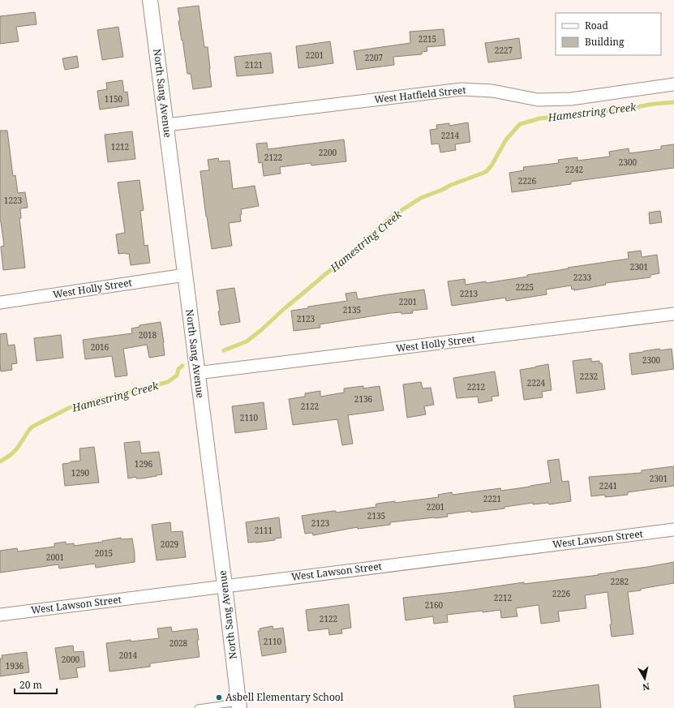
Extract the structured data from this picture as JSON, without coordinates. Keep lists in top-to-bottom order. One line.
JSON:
{"streets":{"street":["North Sang Avenue","West Hatfield Street","West Holly Street","West Lawson Street"]},"crossings":[["North Sang Avenue","West Hatfield Street"],["North Sang Avenue","West Holly Street"],["North Sang Avenue","West Lawson Street"]],"water":["Hamestring Creek"],"places":["Asbell Elementary School"],"house_numbers":["2215","2227","2201","2207","2121","1150","2214","1212","2200","2122","2300","2242","2226","1223","2301","2233","2225","2213","2201","2135","2123","2018","2016","2300","2232","2224","2212","2136","2122","2110","1296","1290","2301","2241","2221","2201","2135","2123","2111","2029","2015","2001","2282","2226","2212","2160","2122","2110","2028","2014","2000","1936"],"legend":["Road","Building"],"scale_bar":"20 m","north":"bottom"}
